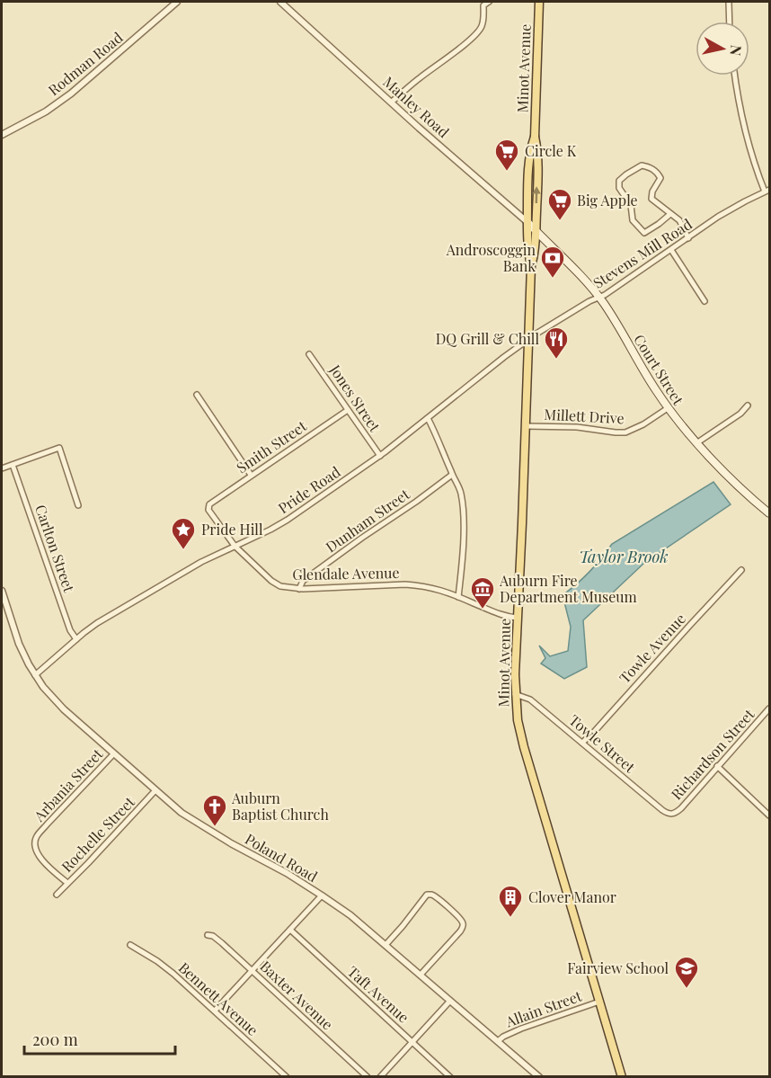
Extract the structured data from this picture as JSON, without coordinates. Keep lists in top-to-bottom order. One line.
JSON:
{"streets":{"main road":["Minot Avenue","Manley Road","Court Street"],"street":["Rodman Road","Stevens Mill Road","Jones Street","Millett Drive","Smith Street","Pride Road","Dunham Street","Carlton Street","Glendale Avenue","Towle Avenue","Towle Street","Richardson Street","Arbania Street","Rochelle Street","Poland Road","Taft Avenue","Baxter Avenue","Bennett Avenue","Allain Street"]},"crossings":[["Minot Avenue","Manley Road"],["Minot Avenue","Stevens Mill Road"],["Minot Avenue","Court Street"],["Minot Avenue","Millett Drive"],["Minot Avenue","Pride Road"],["Minot Avenue","Glendale Avenue"],["Minot Avenue","Towle Street"],["Minot Avenue","Allain Street"],["Manley Road","Court Street"],["Stevens Mill Road","Court Street"],["Stevens Mill Road","Pride Road"],["Court Street","Millett Drive"],["Jones Street","Smith Street"],["Jones Street","Pride Road"],["Smith Street","Glendale Avenue"],["Pride Road","Carlton Street"],["Pride Road","Glendale Avenue"],["Pride Road","Poland Road"],["Dunham Street","Glendale Avenue"],["Towle Avenue","Towle Street"],["Towle Street","Richardson Street"],["Arbania Street","Rochelle Street"],["Arbania Street","Poland Road"],["Rochelle Street","Poland Road"],["Poland Road","Allain Street"]],"water":["Taylor Brook"],"places":{"supermarket":["Circle K","Big Apple"],"bank":["Androscoggin Bank"],"restaurant":["DQ Grill & Chill"],"place":["Pride Hill"],"museum":["Auburn Fire Department Museum"],"church":["Auburn Baptist Church"],"building":["Clover Manor"],"school or university":["Fairview School"]},"scale_bar":"200 m","north":"right"}
